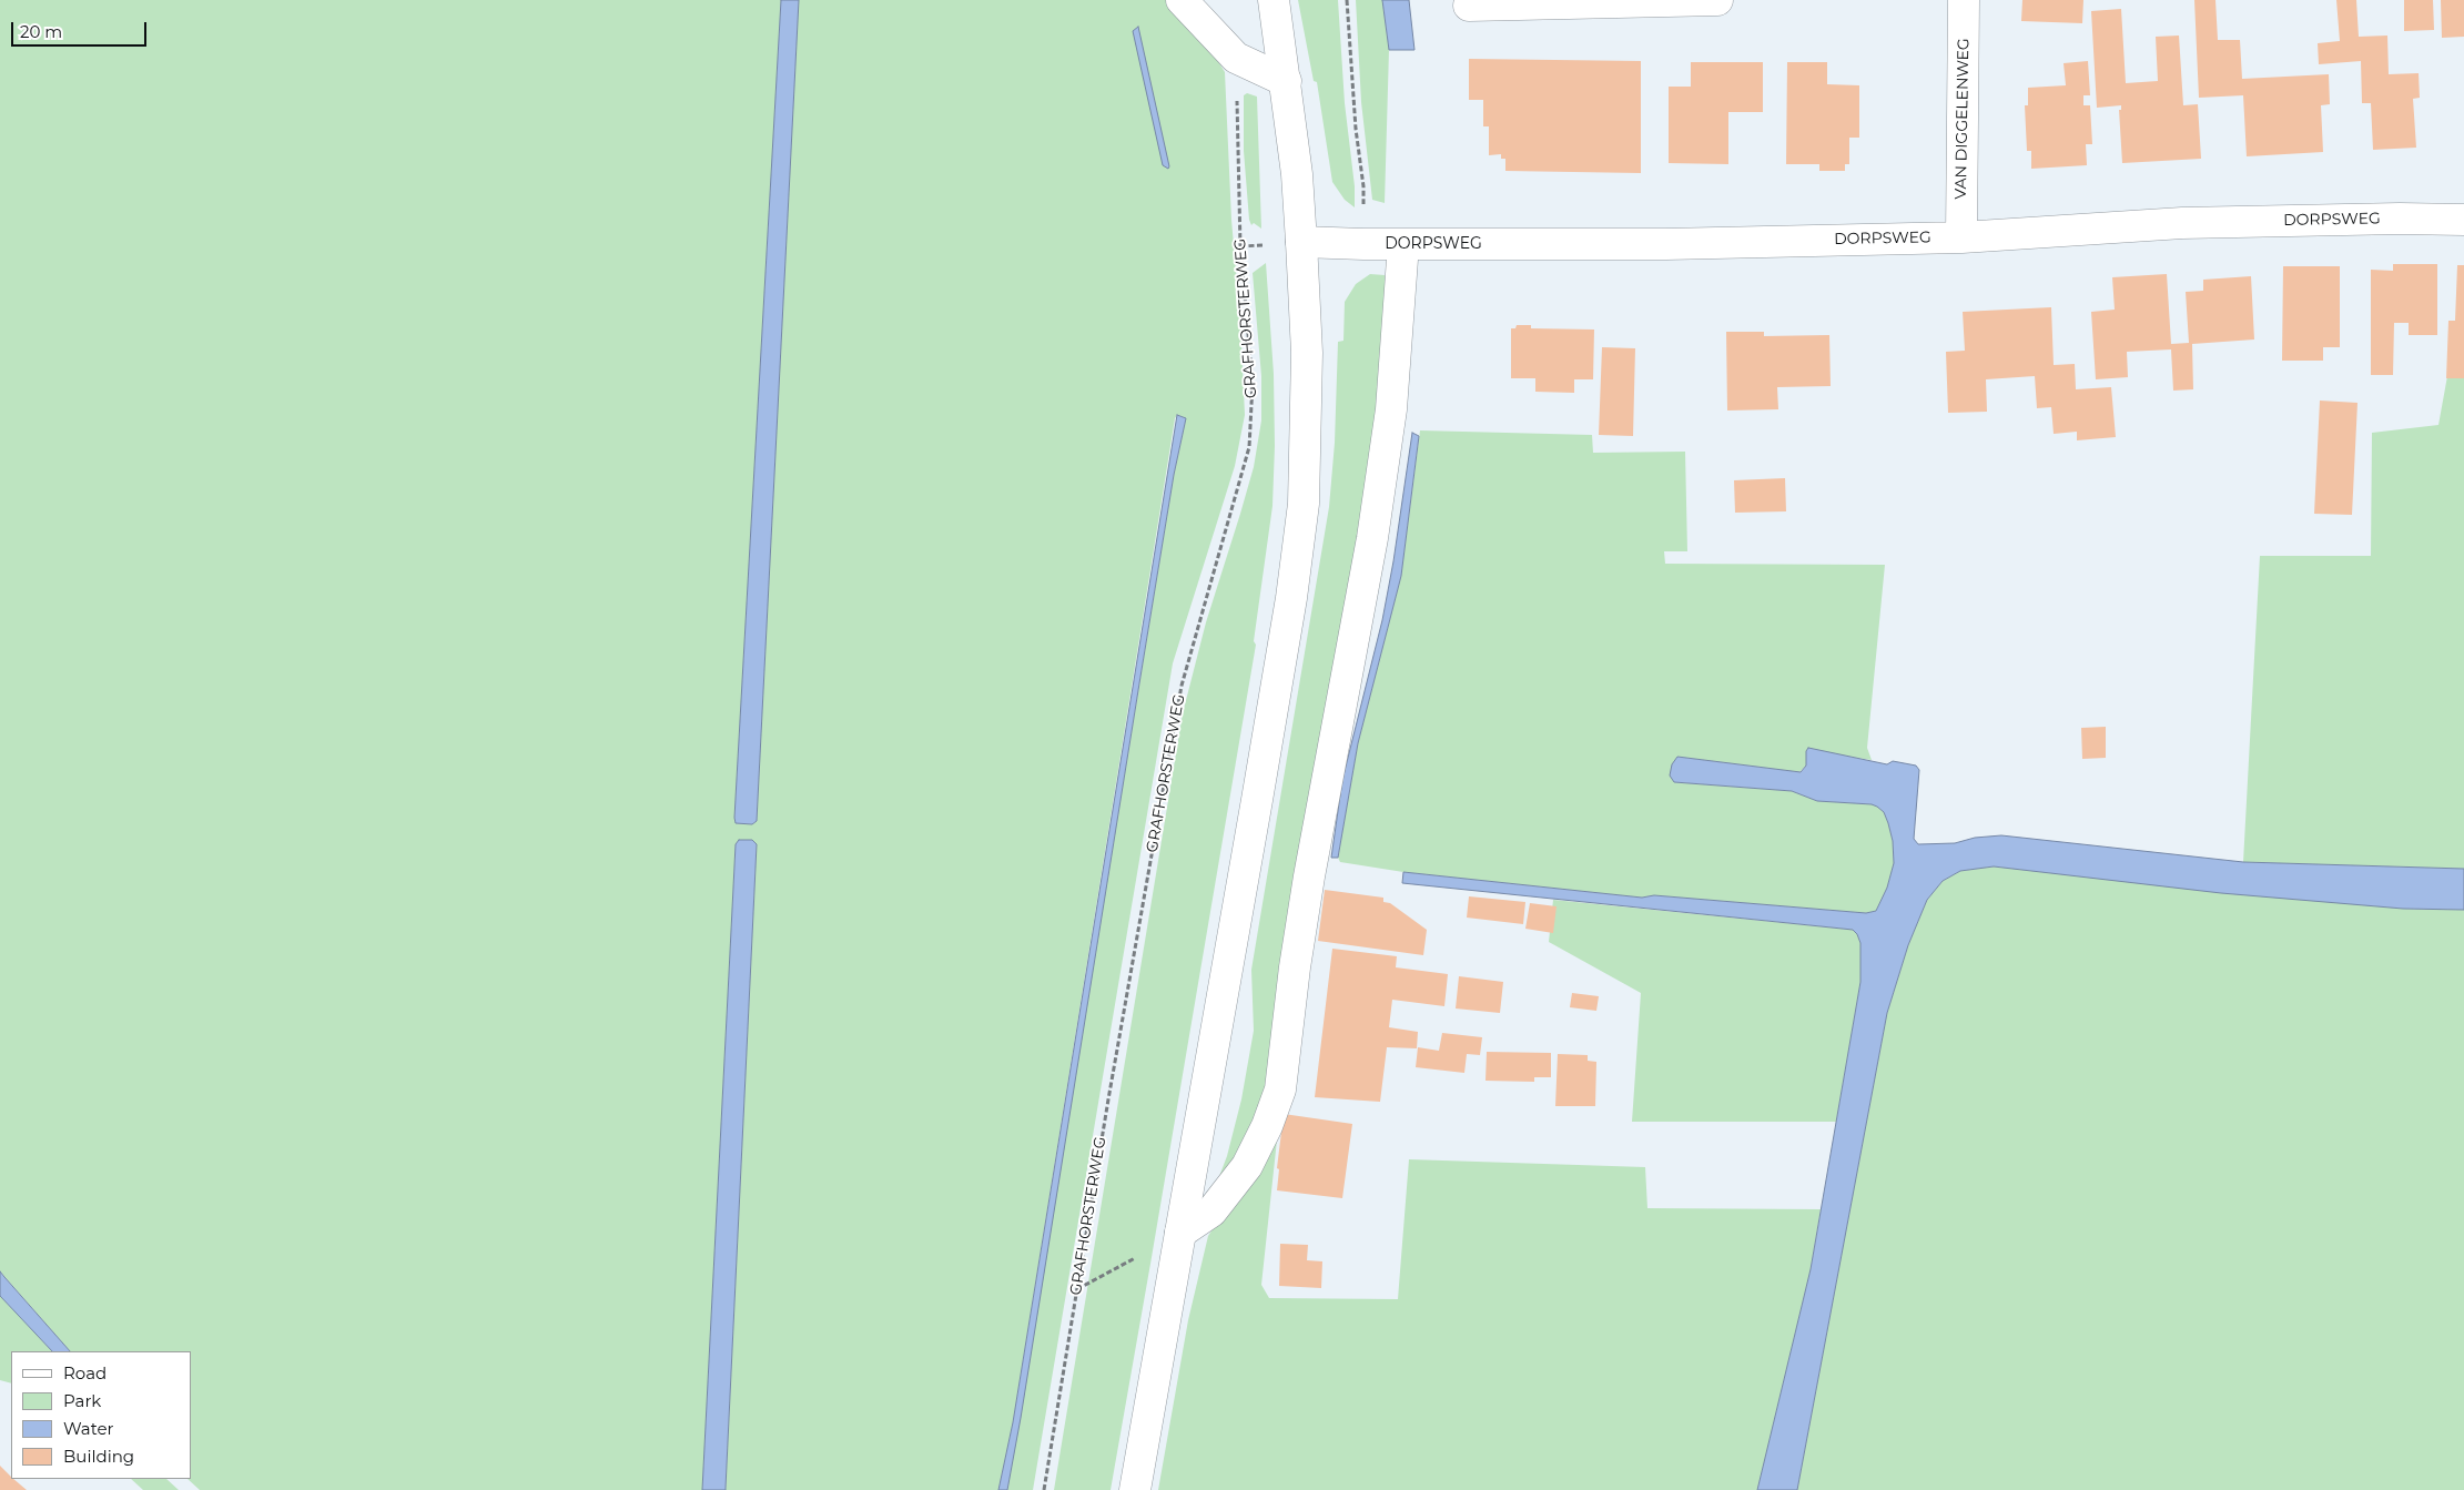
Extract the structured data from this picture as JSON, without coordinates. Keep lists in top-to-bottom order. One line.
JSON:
{"streets":{"street":["VAN DIGGELENWEG","DORPSWEG"],"path":["GRAFHORSTERWEG"]},"crossings":[["VAN DIGGELENWEG","DORPSWEG"]],"legend":["Road","Park","Water","Building"],"scale_bar":"20 m"}
